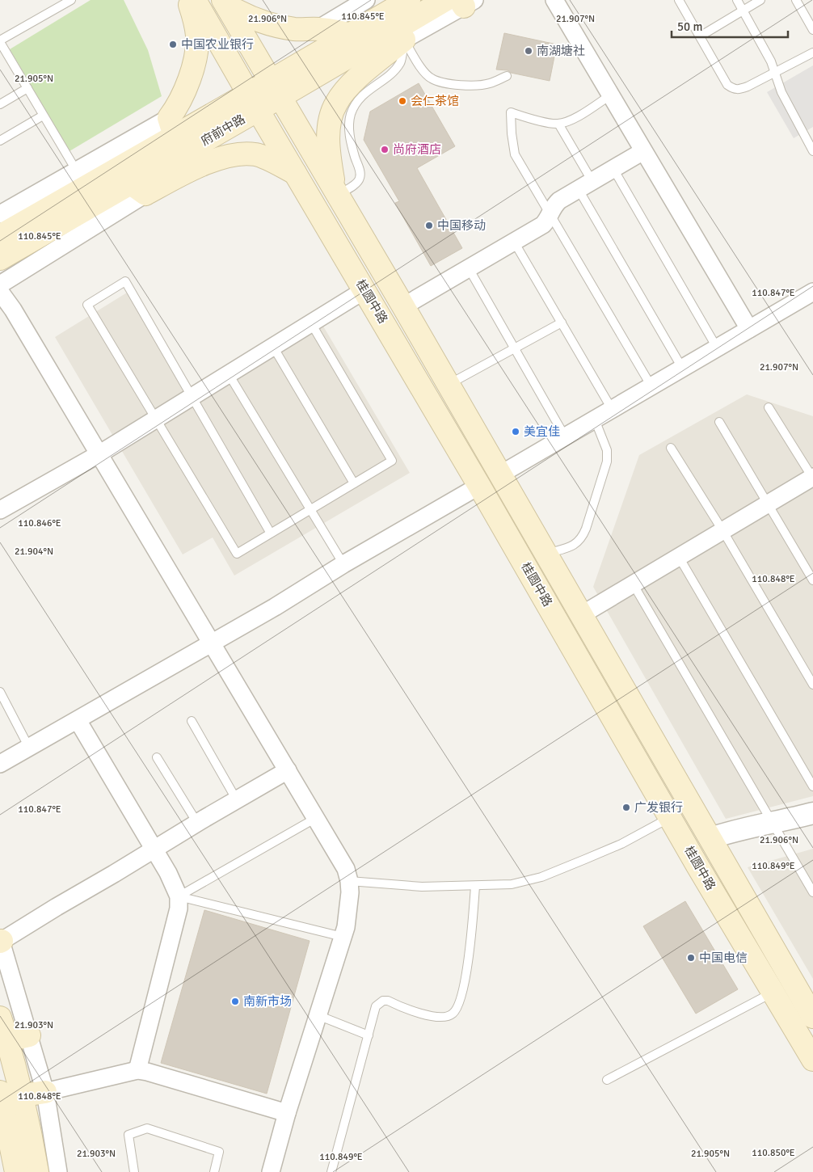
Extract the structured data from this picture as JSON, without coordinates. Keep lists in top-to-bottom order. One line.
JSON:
{"streets":{"main road":["府前中路","桂圆中路"]},"crossings":[["府前中路","桂圆中路"]],"places":["中国农业银行","南湖塘社","会仁茶馆","尚府酒店","中国移动","美宜佳","广发银行","中国电信","南新市场"],"scale_bar":"50 m","coordinates":["110.845°E","21.906°N","21.907°N","21.905°N","110.847°E","110.846°E","21.904°N","110.848°E","110.849°E","21.903°N","110.850°E"]}
